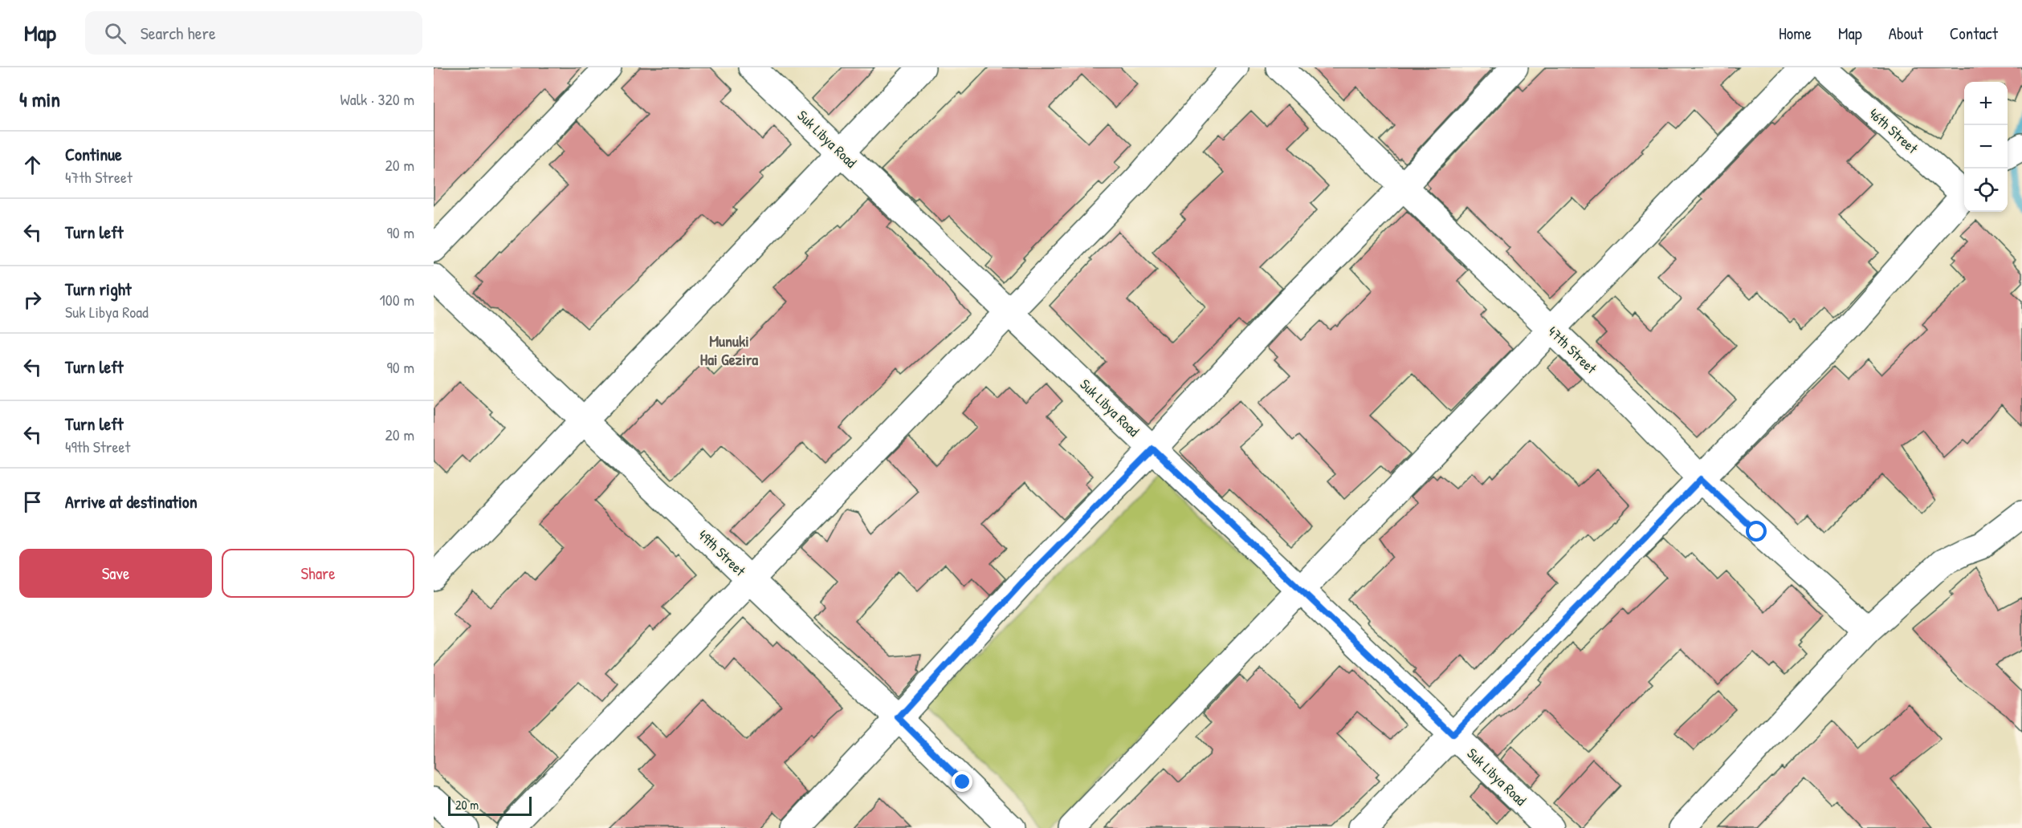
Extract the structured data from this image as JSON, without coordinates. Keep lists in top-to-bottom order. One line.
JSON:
{"streets":{"street":["46th Street","Suk Libya Road","47th Street","49th Street"]},"districts":["Munuki Hai Gezira"],"scale_bar":"20 m","page":{"header":"Map","search":"Search here","nav":["Home","Map","About","Contact"],"heading":["4 min","Walk · 320 m"],"map_buttons":["+","−"],"list":[["Continue","47th Street","20 m"],["Turn left","90 m"],["Turn right","Suk Libya Road","100 m"],["Turn left","90 m"],["Turn left","49th Street","20 m"],"Arrive at destination"],"buttons":["Save","Share"],"scale":"20 m"}}
